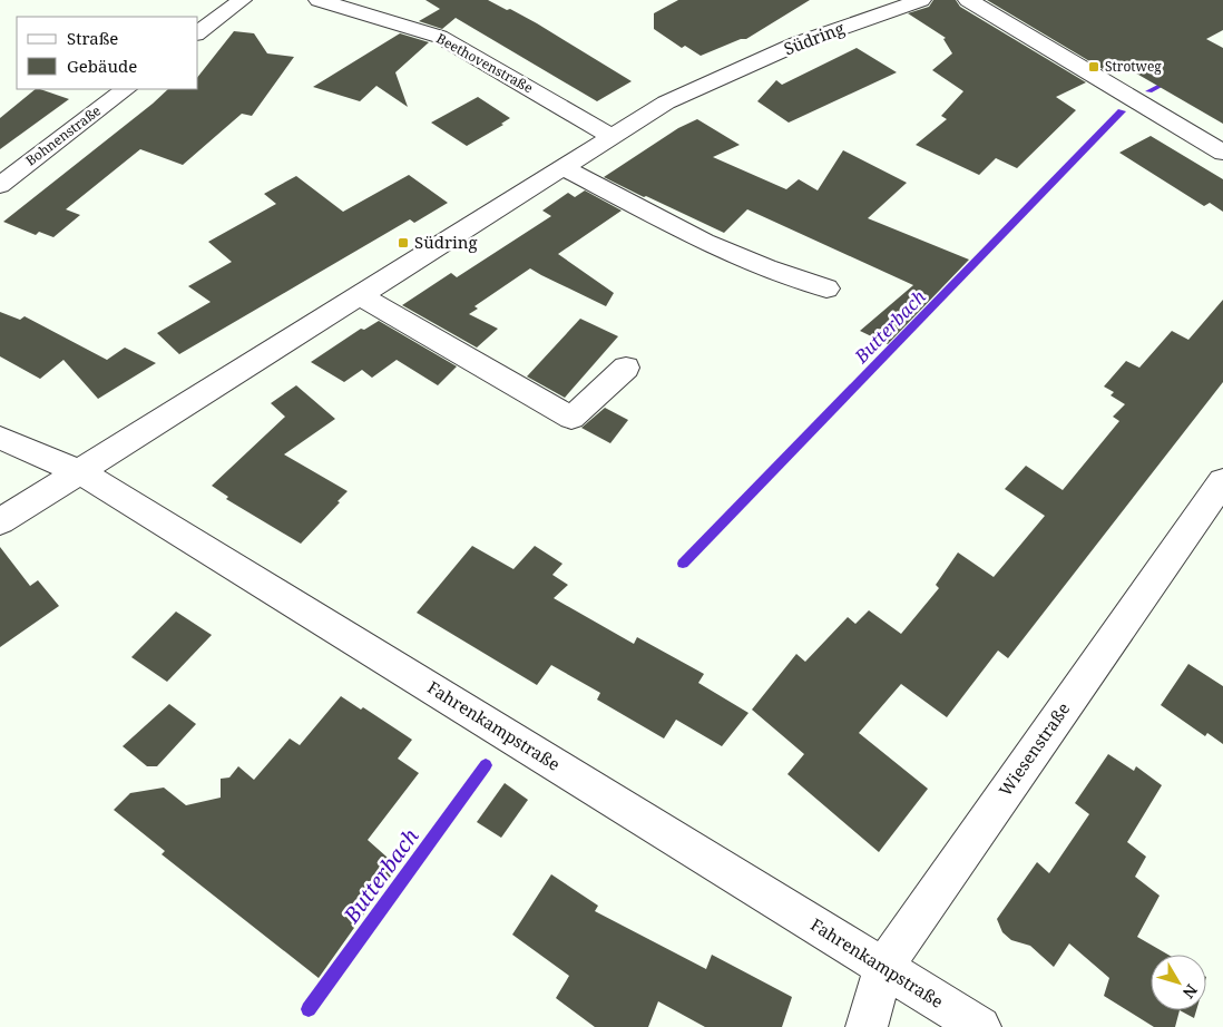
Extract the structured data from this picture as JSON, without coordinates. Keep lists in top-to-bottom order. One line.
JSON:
{"streets":{"street":["Südring","Beethovenstraße","Bohnenstraße","Fahrenkampstraße","Wiesenstraße"]},"crossings":[["Südring","Beethovenstraße"],["Südring","Fahrenkampstraße"],["Fahrenkampstraße","Wiesenstraße"]],"water":["Butterbach"],"places":{"transit":["Strotweg","Südring"]},"legend":["Straße","Gebäude"],"north":"bottom right"}
